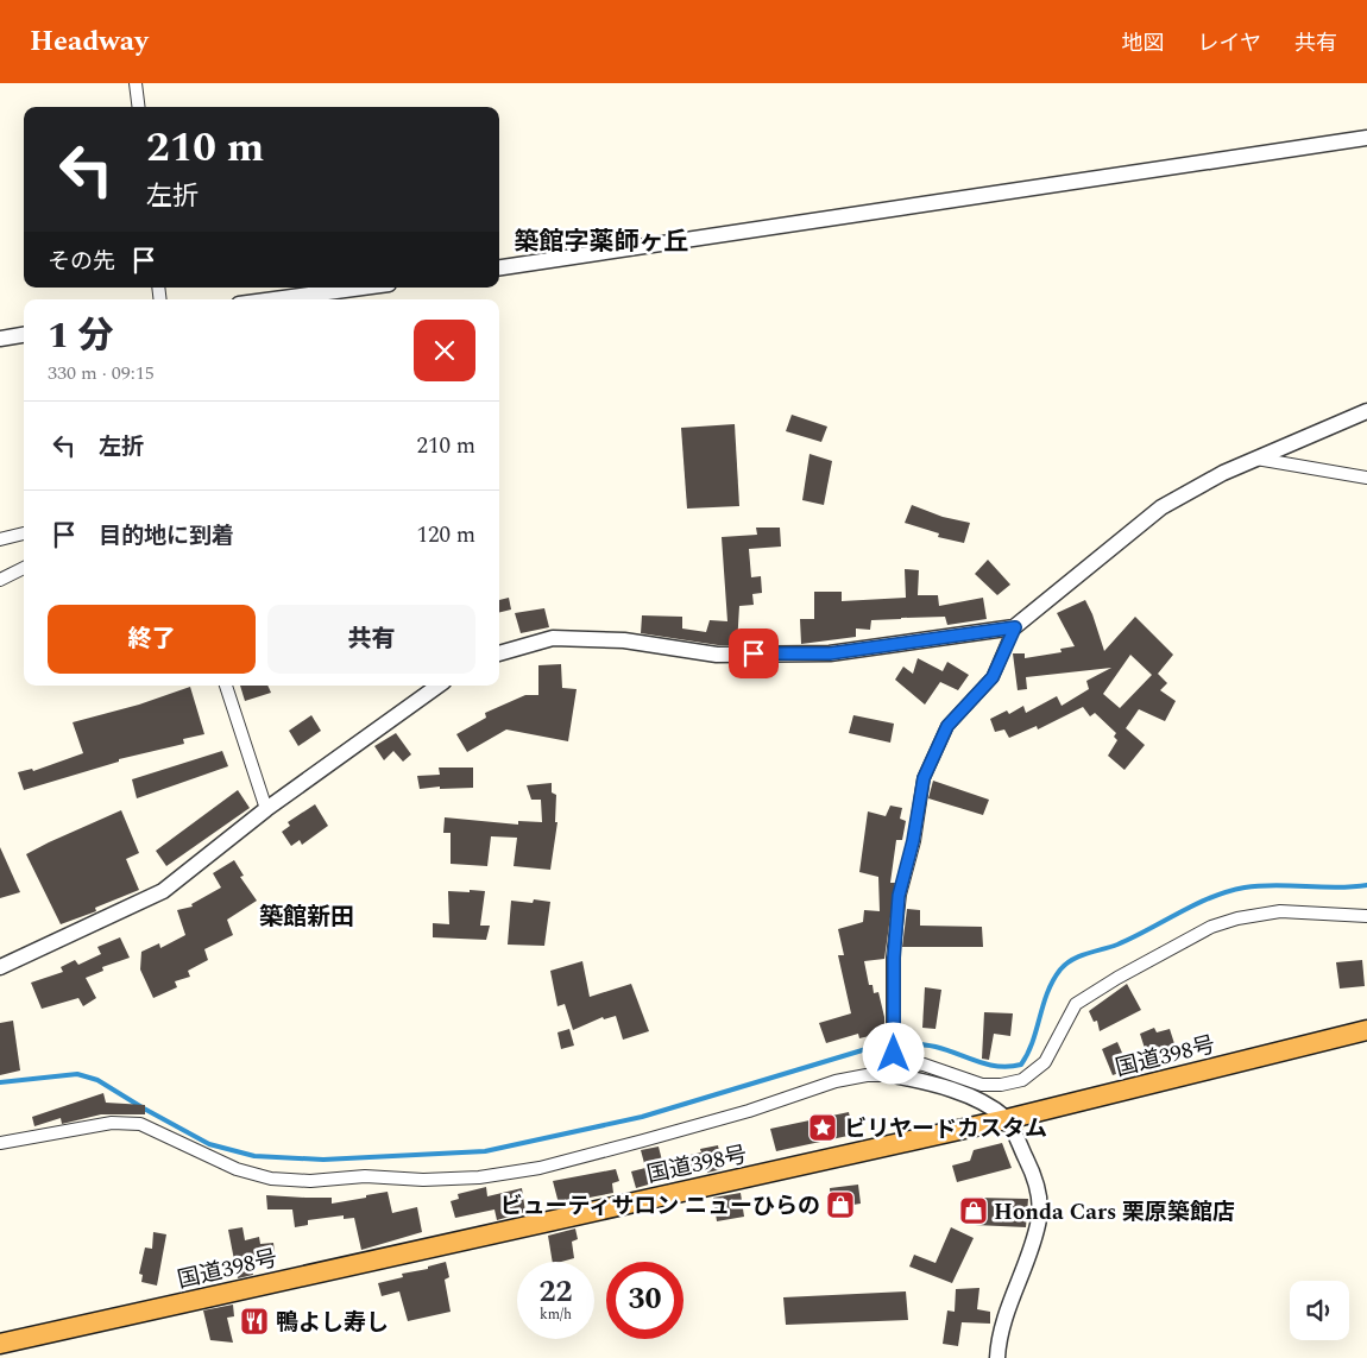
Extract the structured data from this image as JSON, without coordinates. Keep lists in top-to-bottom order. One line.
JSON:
{"streets":{"highway":["国道398号"]},"districts":["築館字薬師ヶ丘","築館新田"],"places":{"place":["ビリヤードカスタム"],"shop":["ビューティサロン ニューひらの","Honda Cars 栗原築館店"],"restaurant":["鴨よし寿し"]},"page":{"header":"Headway","nav":["地図","レイヤ","共有"],"turn":["210 m","左折"],"then":"その先","heading":["1 分","330 m · 09:15"],"list":[{"name":"左折","value":"210 m"},{"name":"目的地に到着","value":"120 m"}],"buttons":["終了","共有"],"speed":"22 km/h","limit":"30"}}
